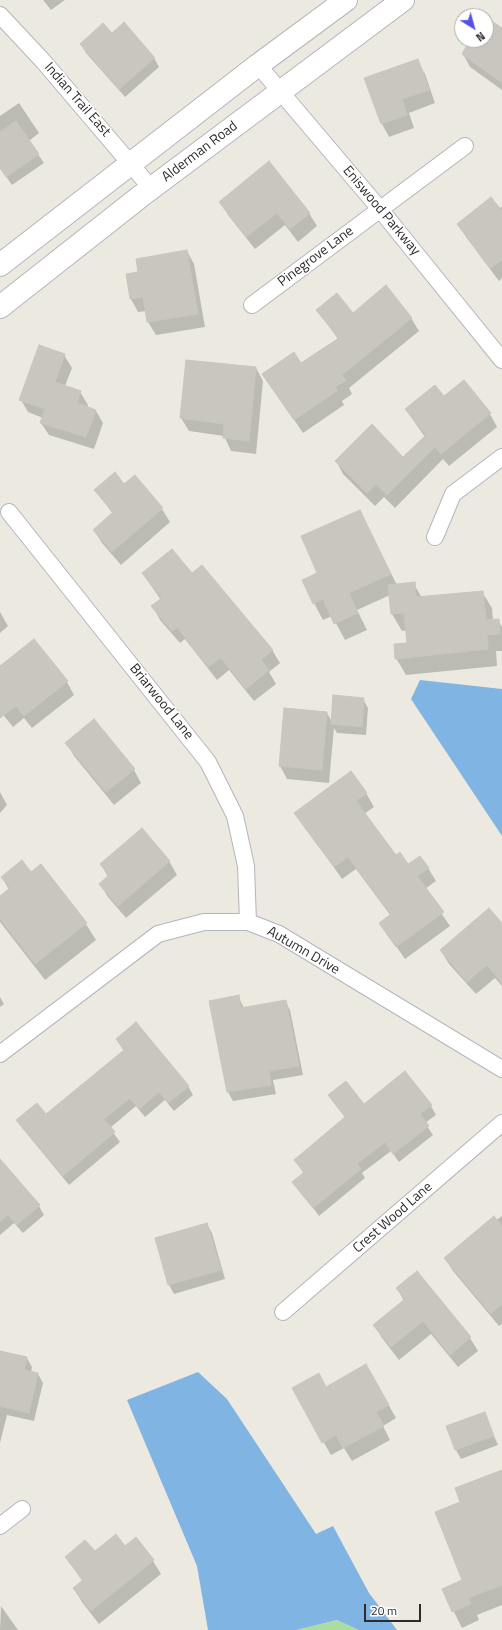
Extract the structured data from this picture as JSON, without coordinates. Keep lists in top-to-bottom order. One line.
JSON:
{"streets":{"main road":["Alderman Road"],"street":["Indian Trail East","Eniswood Parkway","Pinegrove Lane","Briarwood Lane","Autumn Drive","Crest Wood Lane"]},"crossings":[["Indian Trail East","Alderman Road"],["Alderman Road","Eniswood Parkway"],["Eniswood Parkway","Pinegrove Lane"],["Briarwood Lane","Autumn Drive"]],"scale_bar":"20 m","north":"bottom right"}
